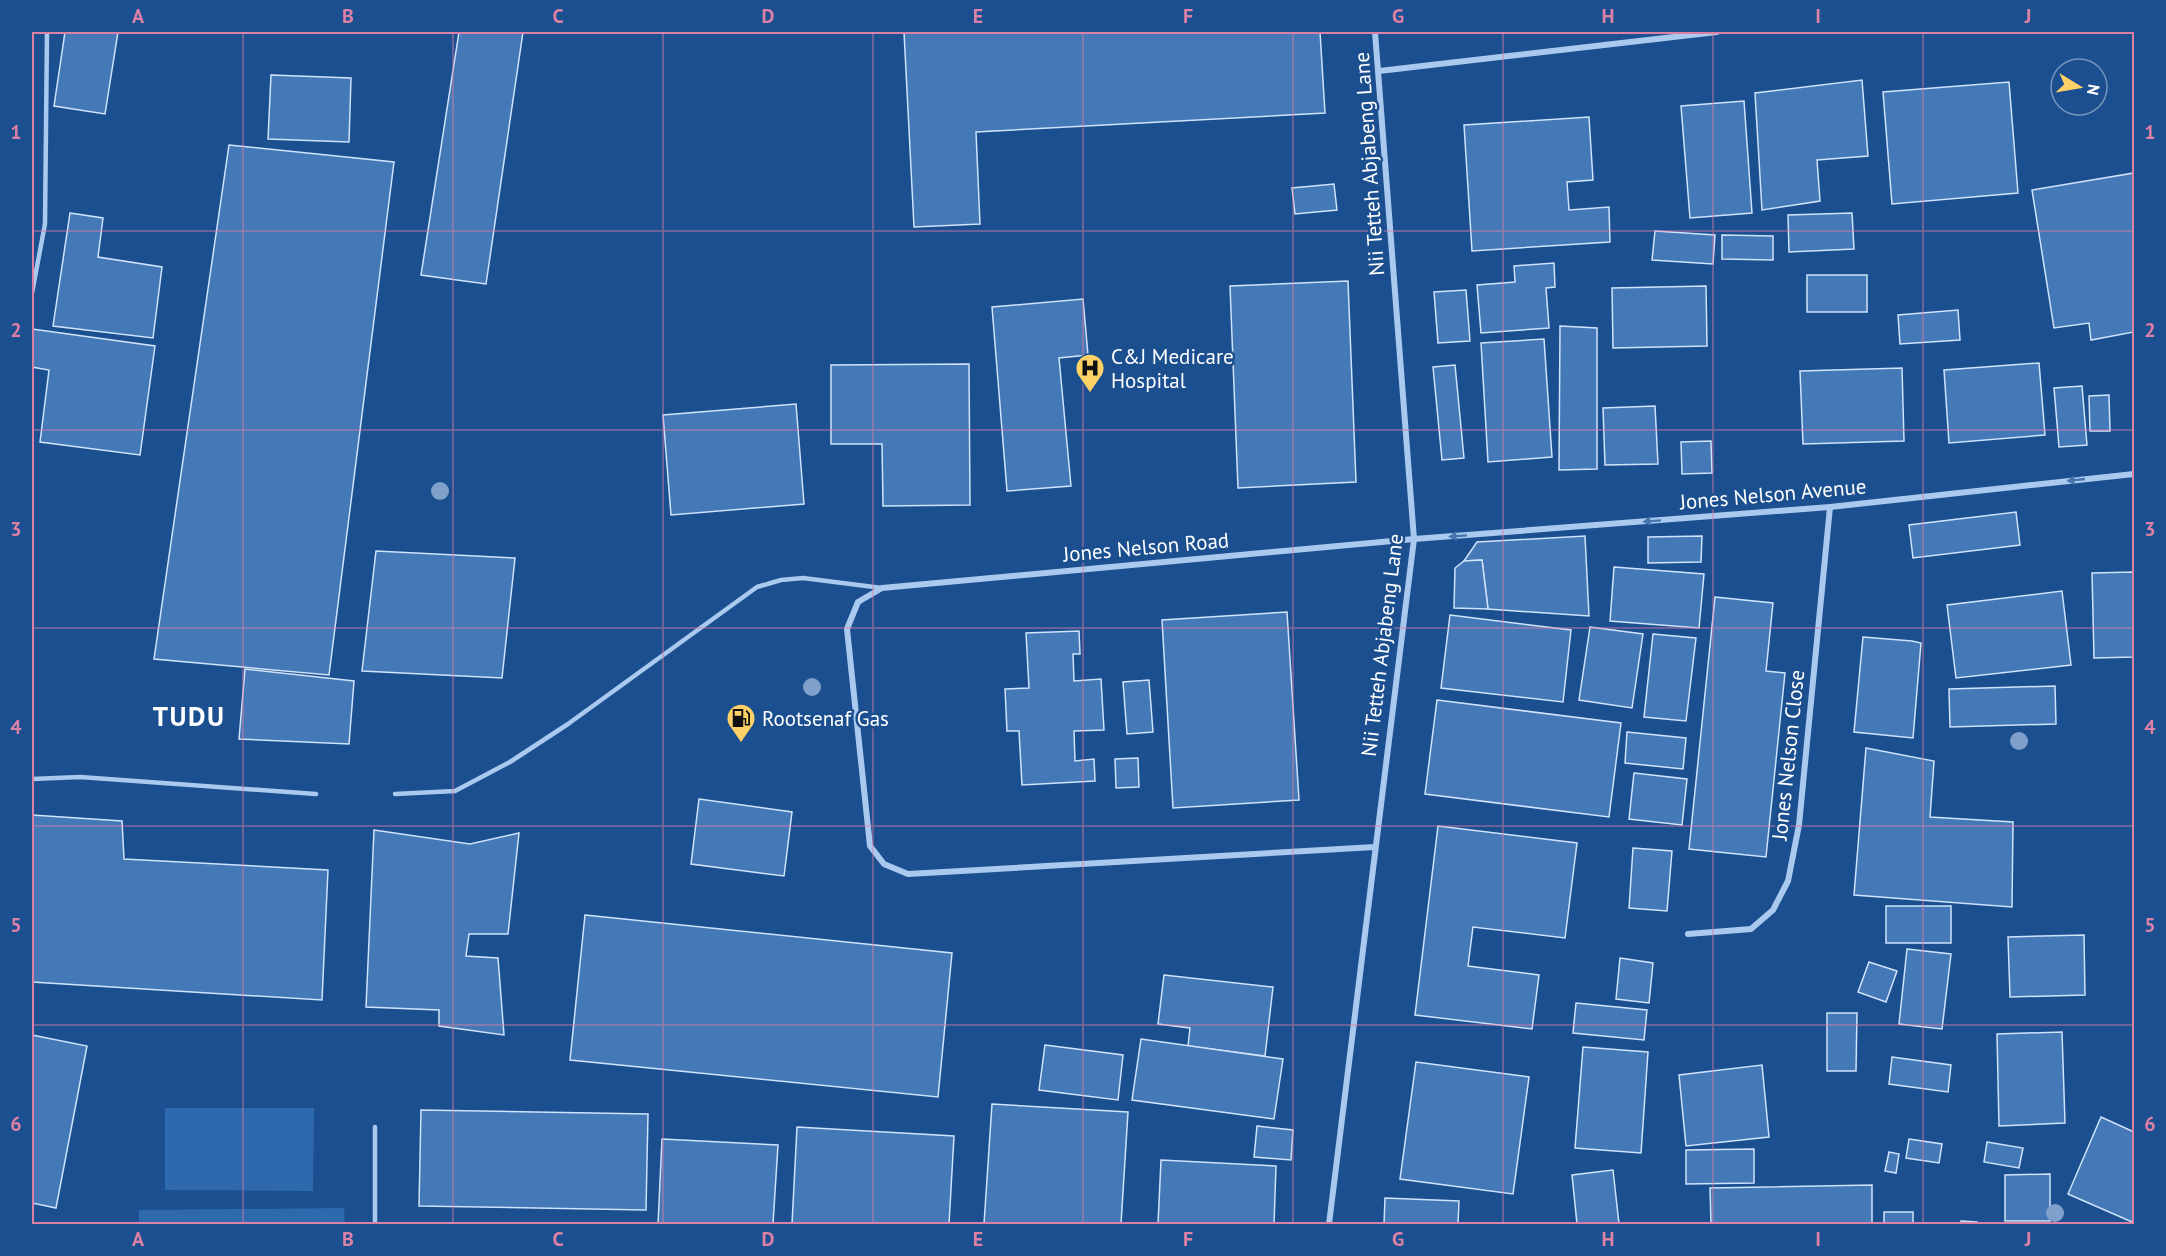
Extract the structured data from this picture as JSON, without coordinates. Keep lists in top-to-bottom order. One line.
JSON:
{"streets":{"street":["Nii Tetteh Abjabeng Lane","Jones Nelson Avenue","Jones Nelson Road","Jones Nelson Close"]},"crossings":[["Nii Tetteh Abjabeng Lane","Jones Nelson Avenue"],["Nii Tetteh Abjabeng Lane","Jones Nelson Road"],["Jones Nelson Avenue","Jones Nelson Road"],["Jones Nelson Avenue","Jones Nelson Close"]],"one_way":["Jones Nelson Avenue"],"districts":["TUDU"],"places":{"hospital":["C&J Medicare Hospital"],"fuel station":["Rootsenaf Gas"]},"north":"right","grid":{"columns":["A","B","C","D","E","F","G","H","I","J"],"rows":["1","2","3","4","5","6"]}}
